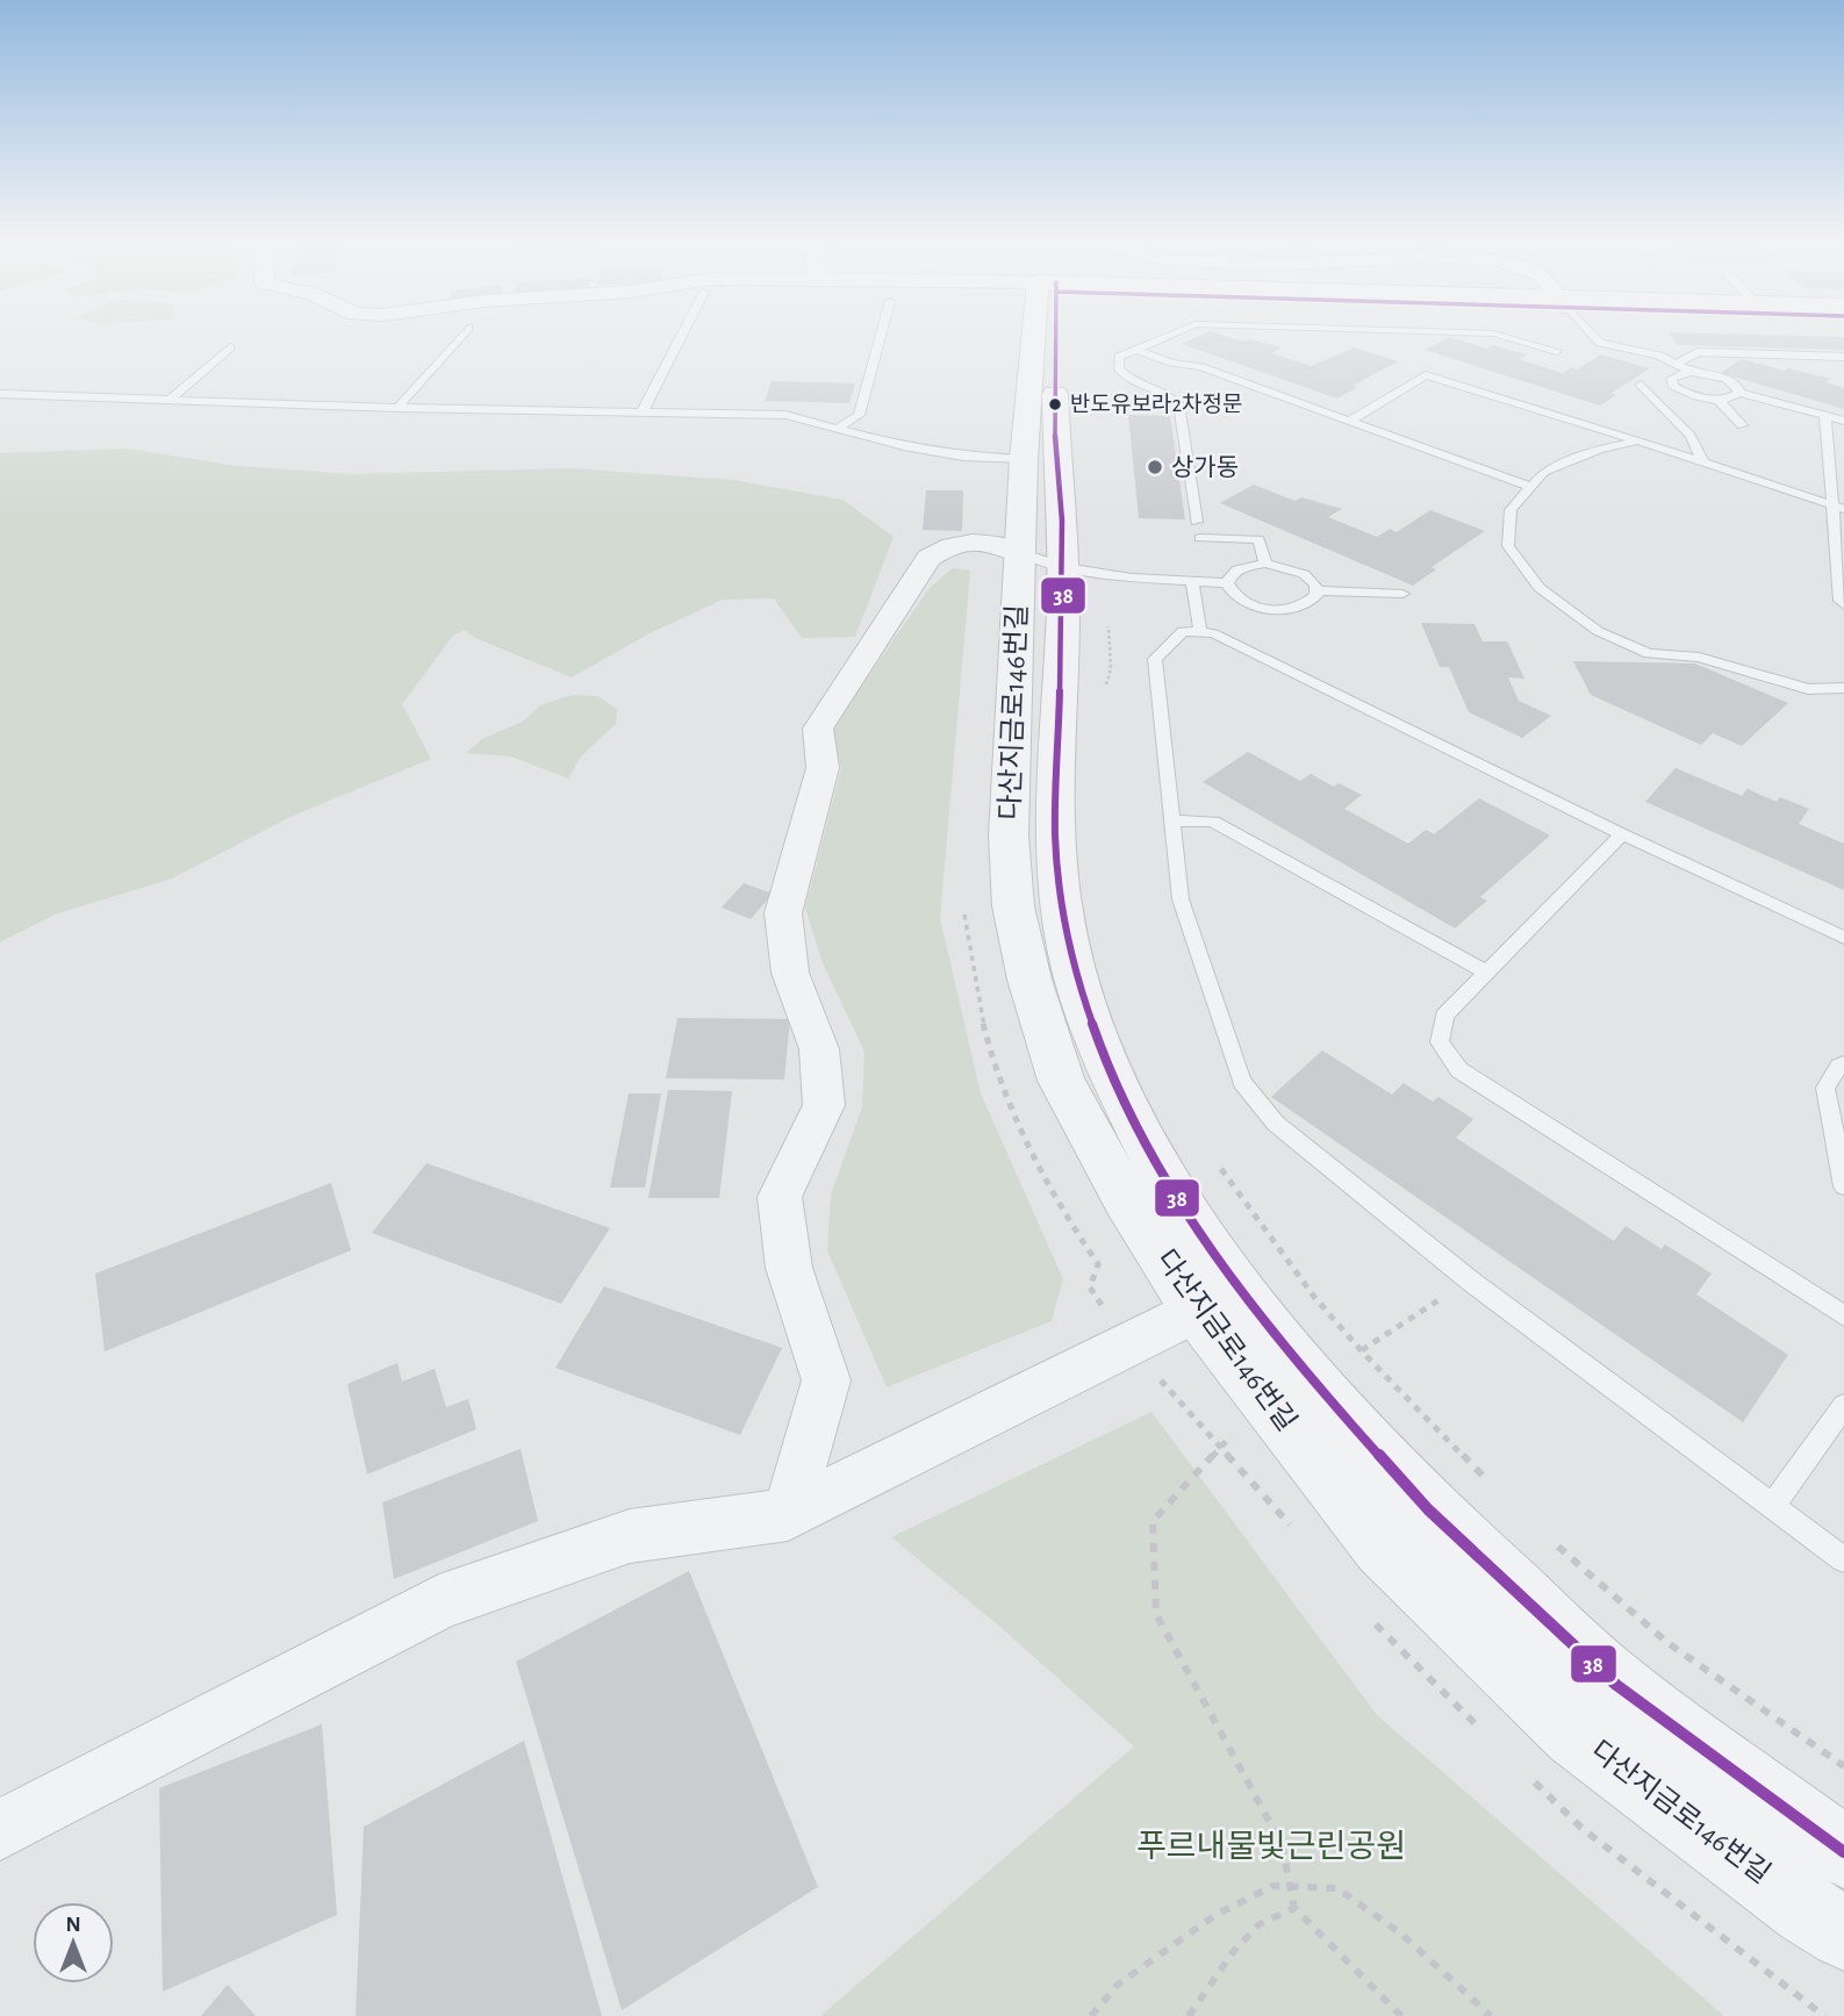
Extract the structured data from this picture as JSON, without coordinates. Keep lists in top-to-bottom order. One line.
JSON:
{"streets":{"street":["다산지금로146번길"]},"parks":["푸르내물빛근린공원"],"places":["반도유보라2차정문","상가동"],"lines":["transit line 38"],"north":"top"}
